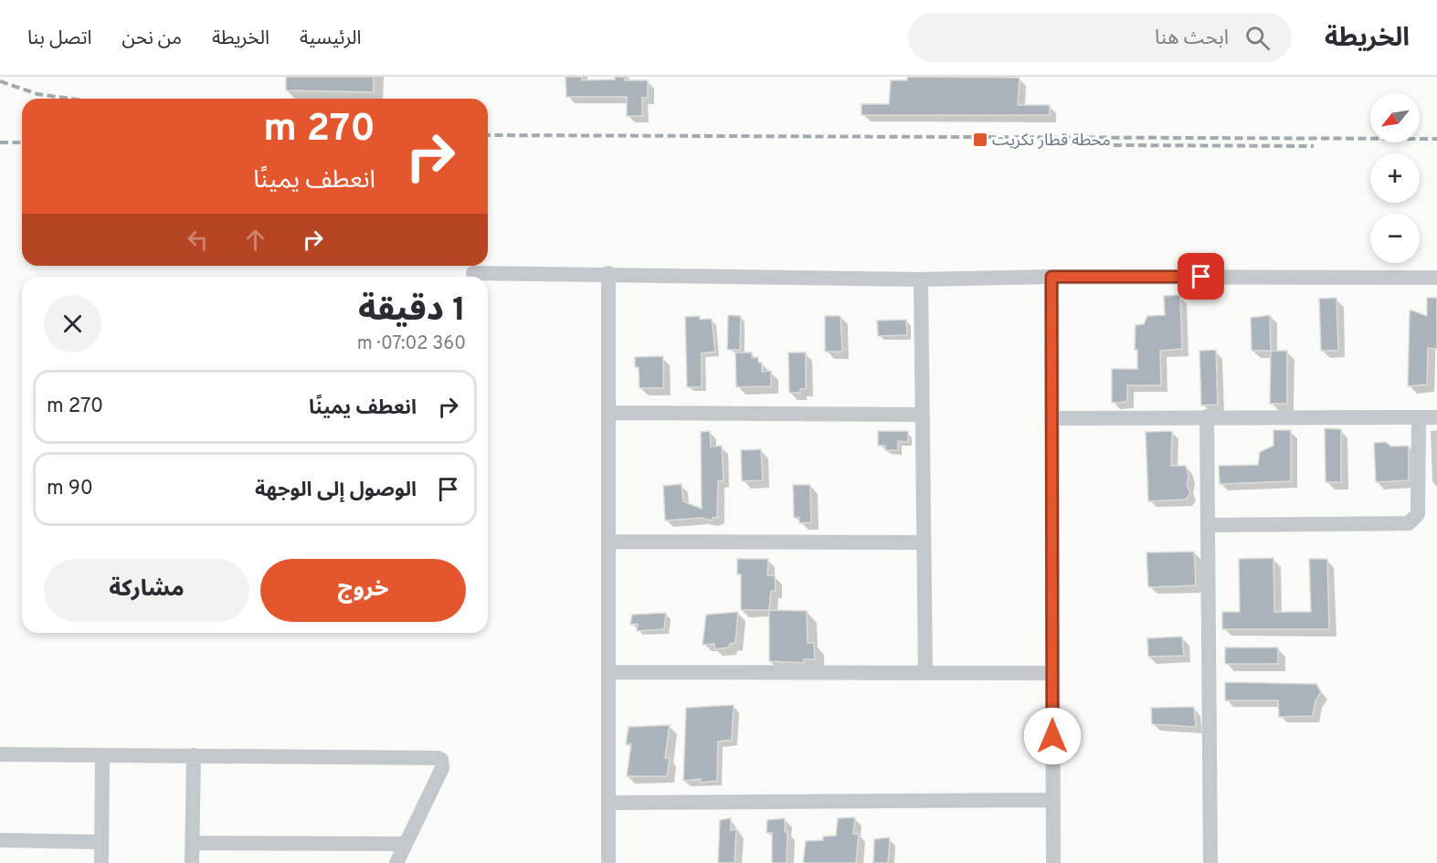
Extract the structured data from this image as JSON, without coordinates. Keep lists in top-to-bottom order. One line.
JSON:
{"places":{"transit":["محطة قطار تكريت"]},"north":"bottom left","page":{"header":"الخريطة","search":"ابحث هنا","nav":["الرئيسية","الخريطة","من نحن","اتصل بنا"],"map_buttons":["+","−"],"turn":["270 m","انعطف يمينًا"],"heading":["1 دقيقة","360 m · 07:02"],"list":[{"name":"انعطف يمينًا","value":"270 m"},{"name":"الوصول إلى الوجهة","value":"90 m"}],"buttons":["خروج","مشاركة"]}}
